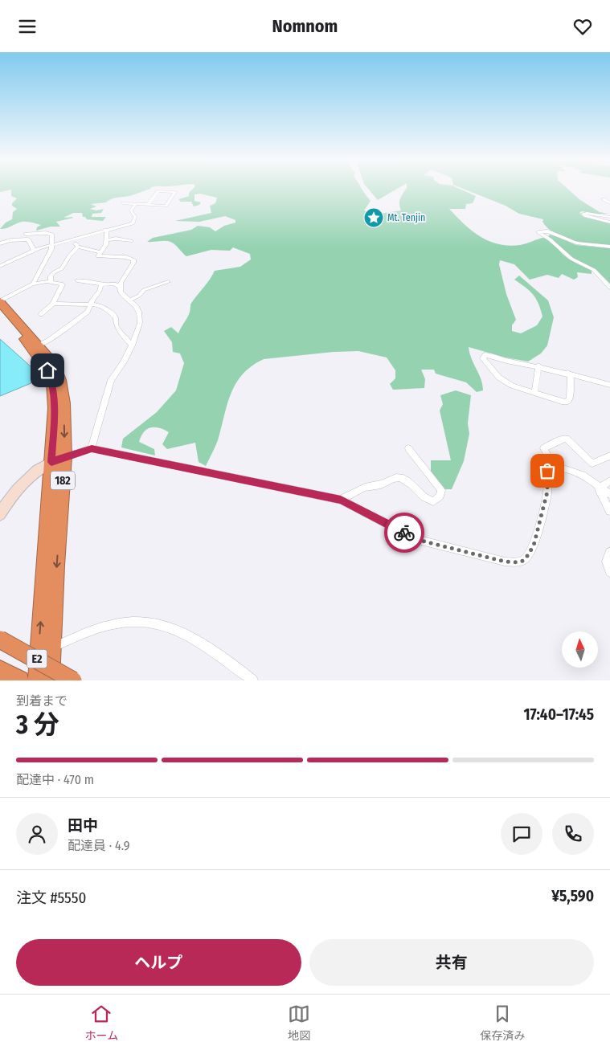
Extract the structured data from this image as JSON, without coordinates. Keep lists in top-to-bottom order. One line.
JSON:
{"streets":{"highway":["182","E2"]},"places":{"place":["Mt. Tenjin"]},"north":"top","page":{"header":"Nomnom","heading":["3 分","到着まで","17:40–17:45"],"panel":["田中","配達員 · 4.9","注文 #5550","¥5,590"],"bar":"配達中 · 470 m","buttons":["ヘルプ","共有"],"tabs":["ホーム","地図","保存済み"]}}
